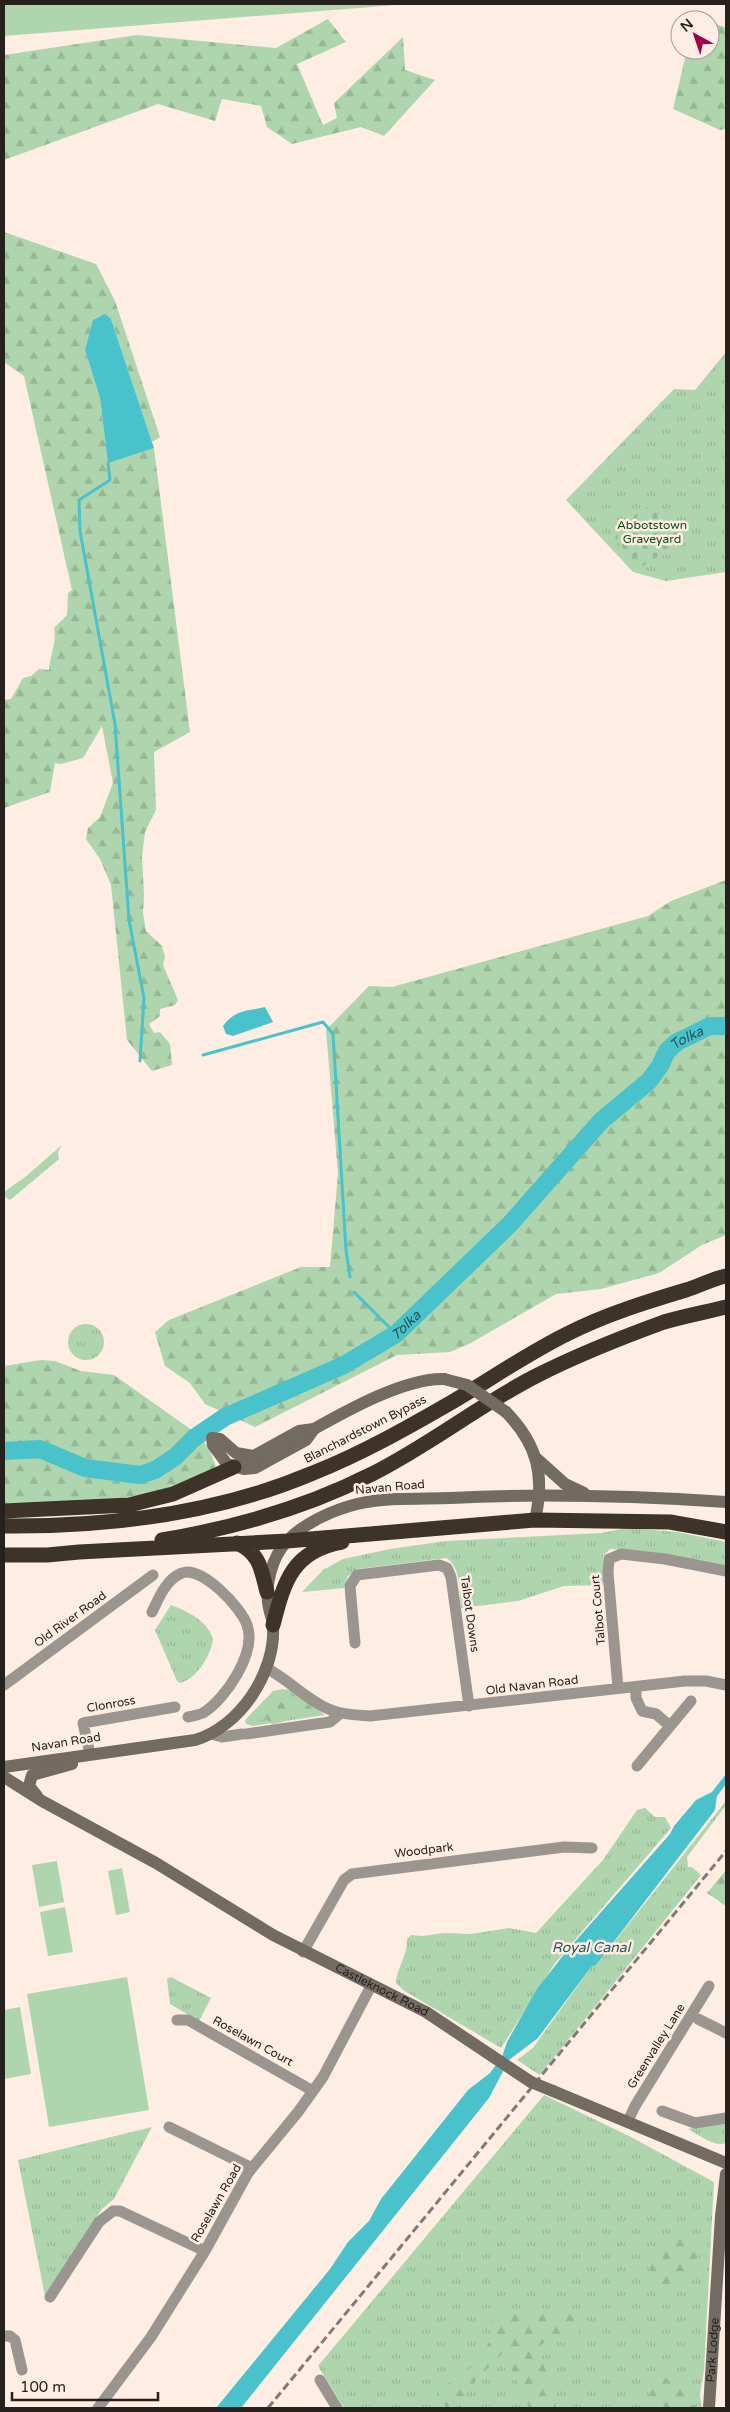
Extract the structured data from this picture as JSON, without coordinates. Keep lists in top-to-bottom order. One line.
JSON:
{"streets":{"highway":["Blanchardstown Bypass"],"main road":["Navan Road","Castleknock Road","Park Lodge"],"street":["Talbot Court","Talbot Downs","Old River Road","Old Navan Road","Clonross","Woodpark","Roselawn Court","Greenvalley Lane","Roselawn Road"]},"crossings":[["Navan Road","Old Navan Road"],["Navan Road","Clonross"],["Talbot Court","Old Navan Road"],["Talbot Downs","Old Navan Road"],["Woodpark","Castleknock Road"],["Castleknock Road","Greenvalley Lane"],["Castleknock Road","Roselawn Road"],["Roselawn Court","Roselawn Road"]],"water":["Tolka","Royal Canal"],"parks":["Abbotstown Graveyard"],"scale_bar":"100 m","north":"top left"}
